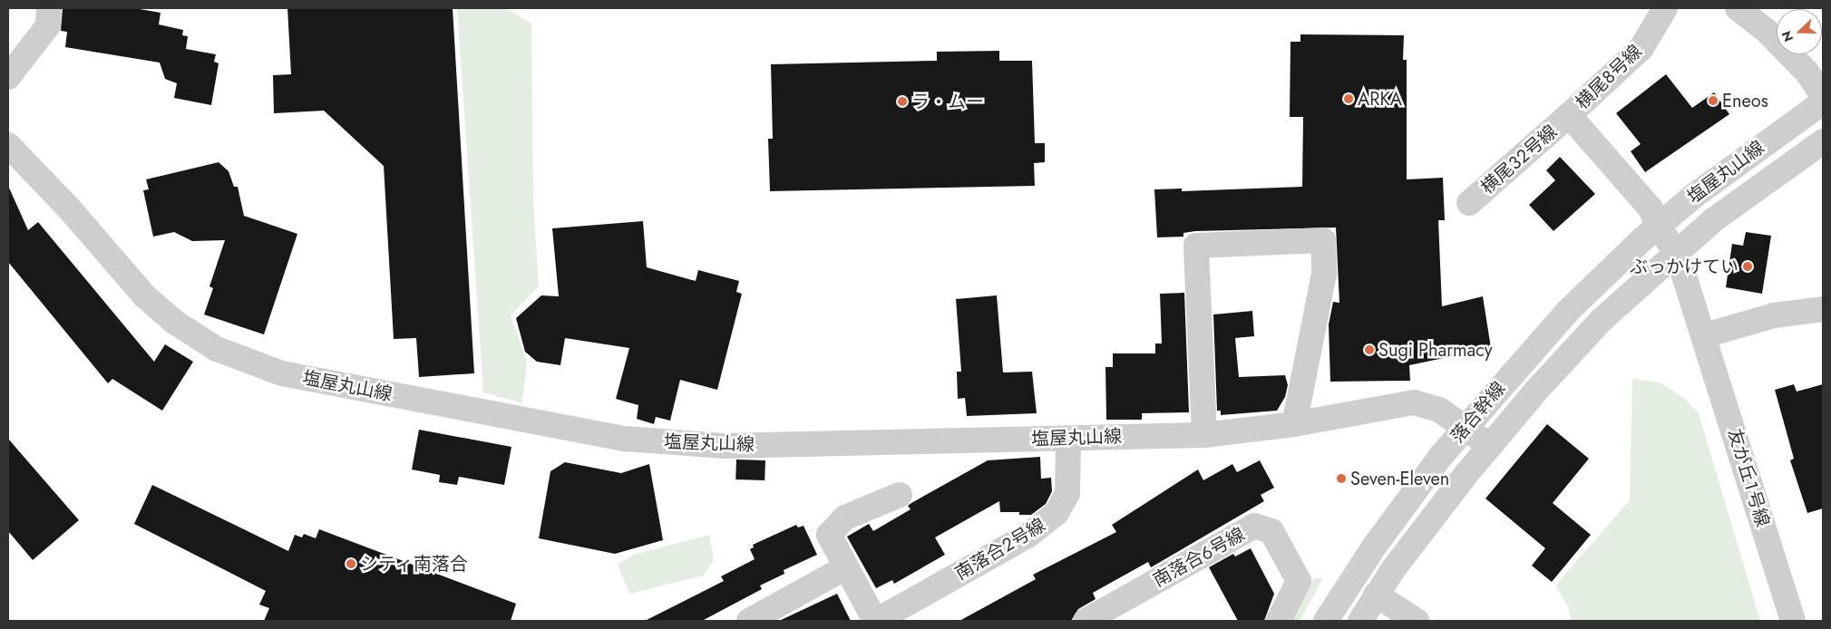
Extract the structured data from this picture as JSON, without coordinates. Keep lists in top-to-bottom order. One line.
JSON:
{"streets":{"street":["横尾８号線","横尾３２号線","塩屋丸山線","落合幹線","友が丘１号線","南落合２号線","南落合６号線"]},"crossings":[["横尾８号線","横尾３２号線"],["横尾８号線","塩屋丸山線"],["横尾８号線","落合幹線"],["塩屋丸山線","落合幹線"],["塩屋丸山線","南落合２号線"]],"places":["ARKA","Eneos","ラ・ムー","ぶっかけてい","Sugi Pharmacy","Seven-Eleven","シティ南落合"],"north":"left"}
